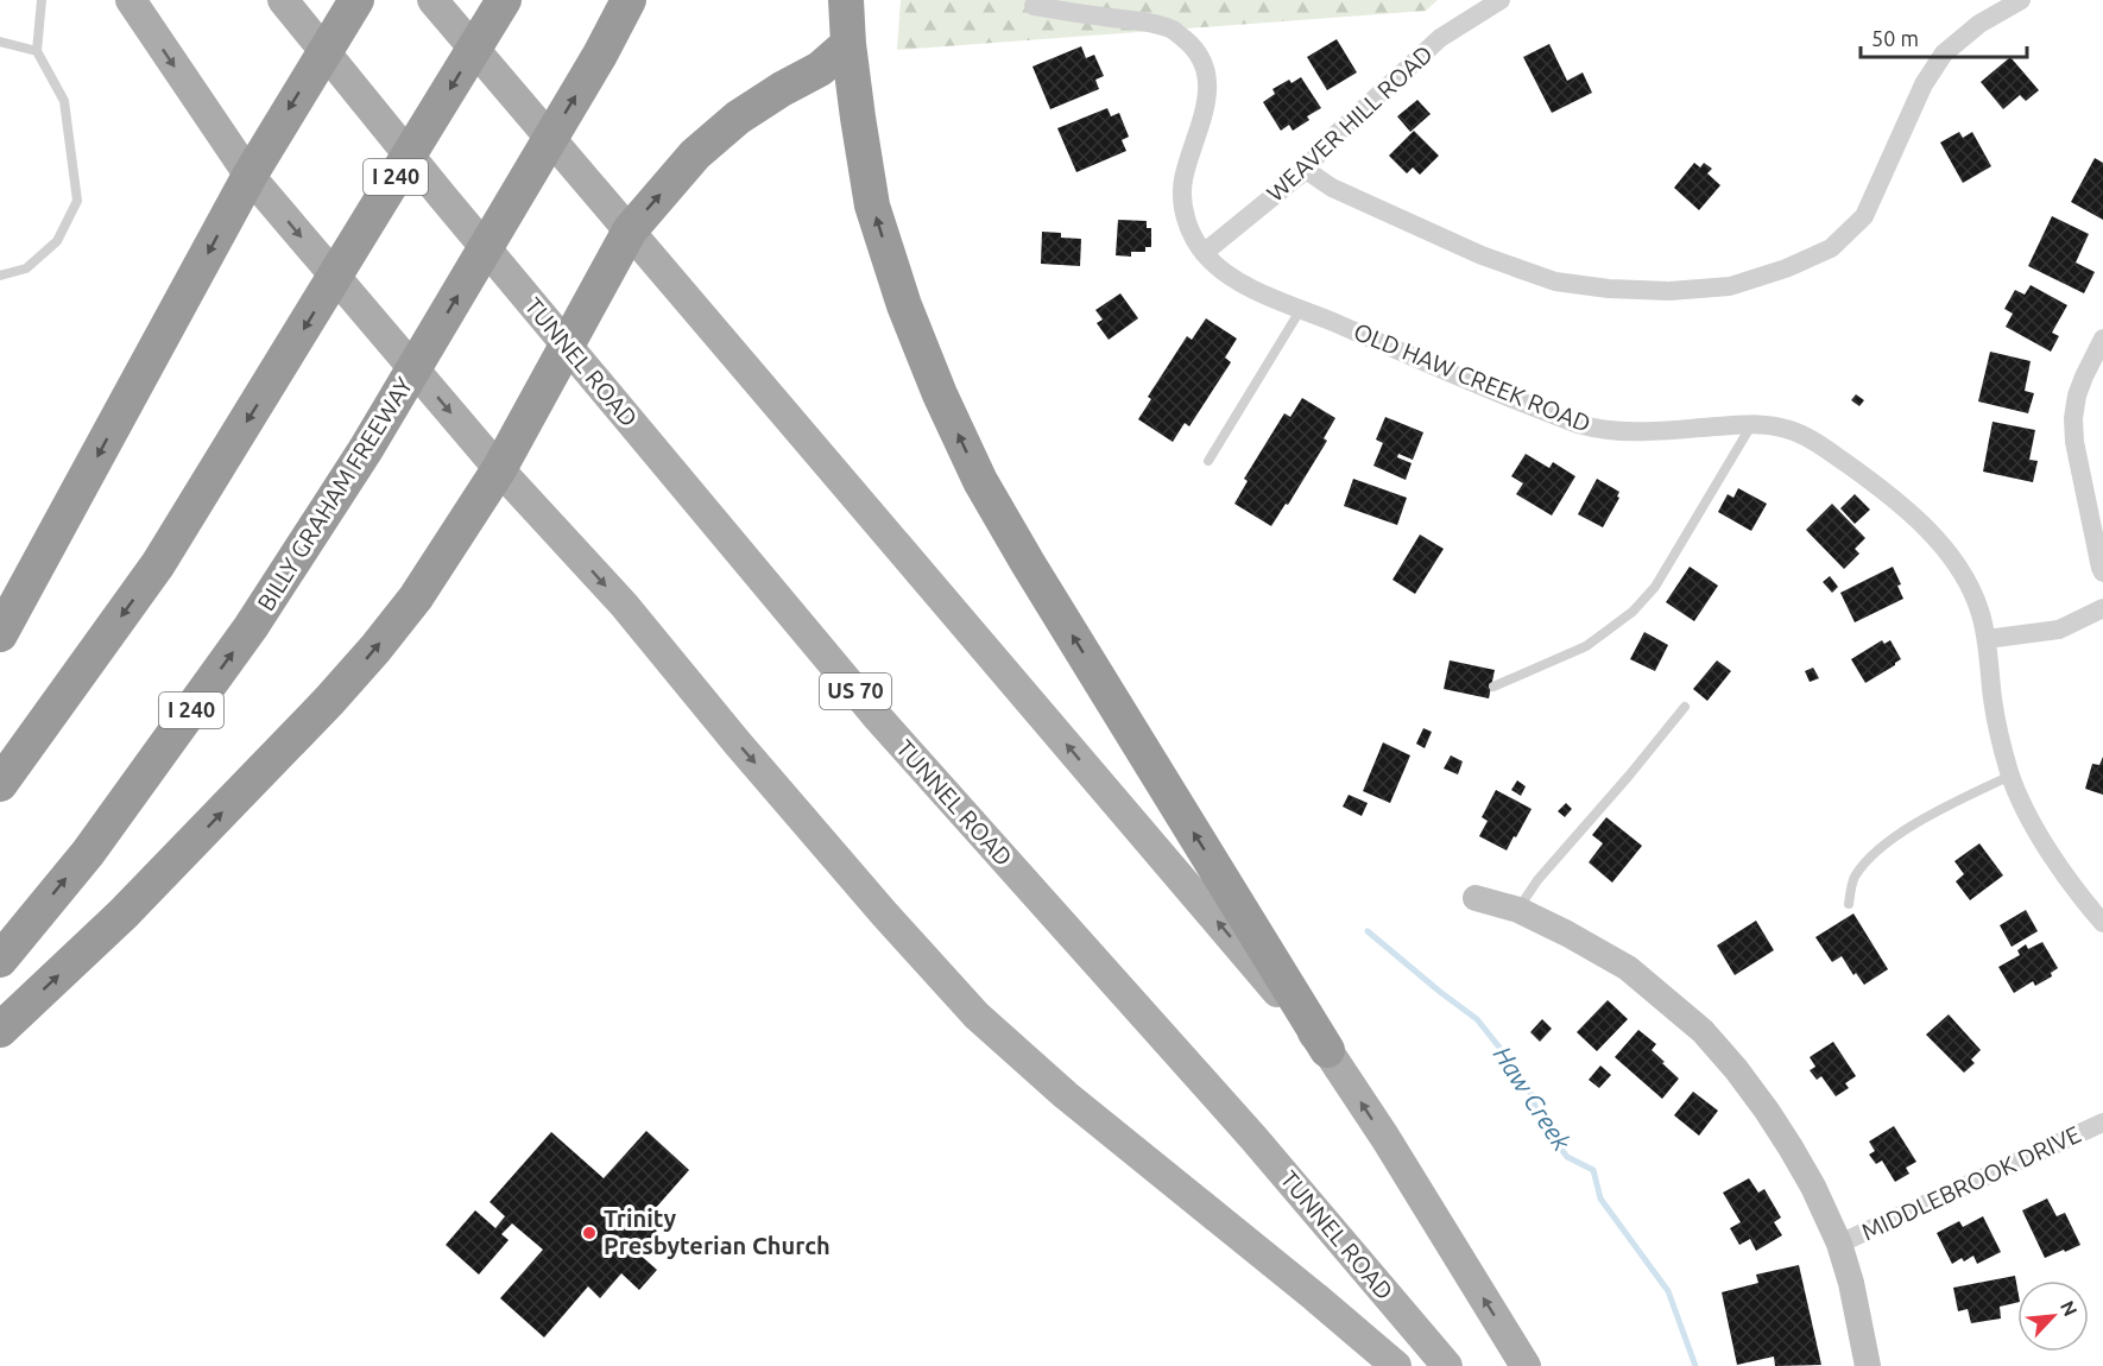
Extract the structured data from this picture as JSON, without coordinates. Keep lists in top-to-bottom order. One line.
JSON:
{"streets":{"highway":["I 240","BILLY GRAHAM FREEWAY"],"main road":["TUNNEL ROAD","US 70"],"street":["WEAVER HILL ROAD","OLD HAW CREEK ROAD","MIDDLEBROOK DRIVE"]},"crossings":[["WEAVER HILL ROAD","OLD HAW CREEK ROAD"]],"water":["Haw Creek"],"places":["Trinity Presbyterian Church"],"scale_bar":"50 m","north":"top right"}
